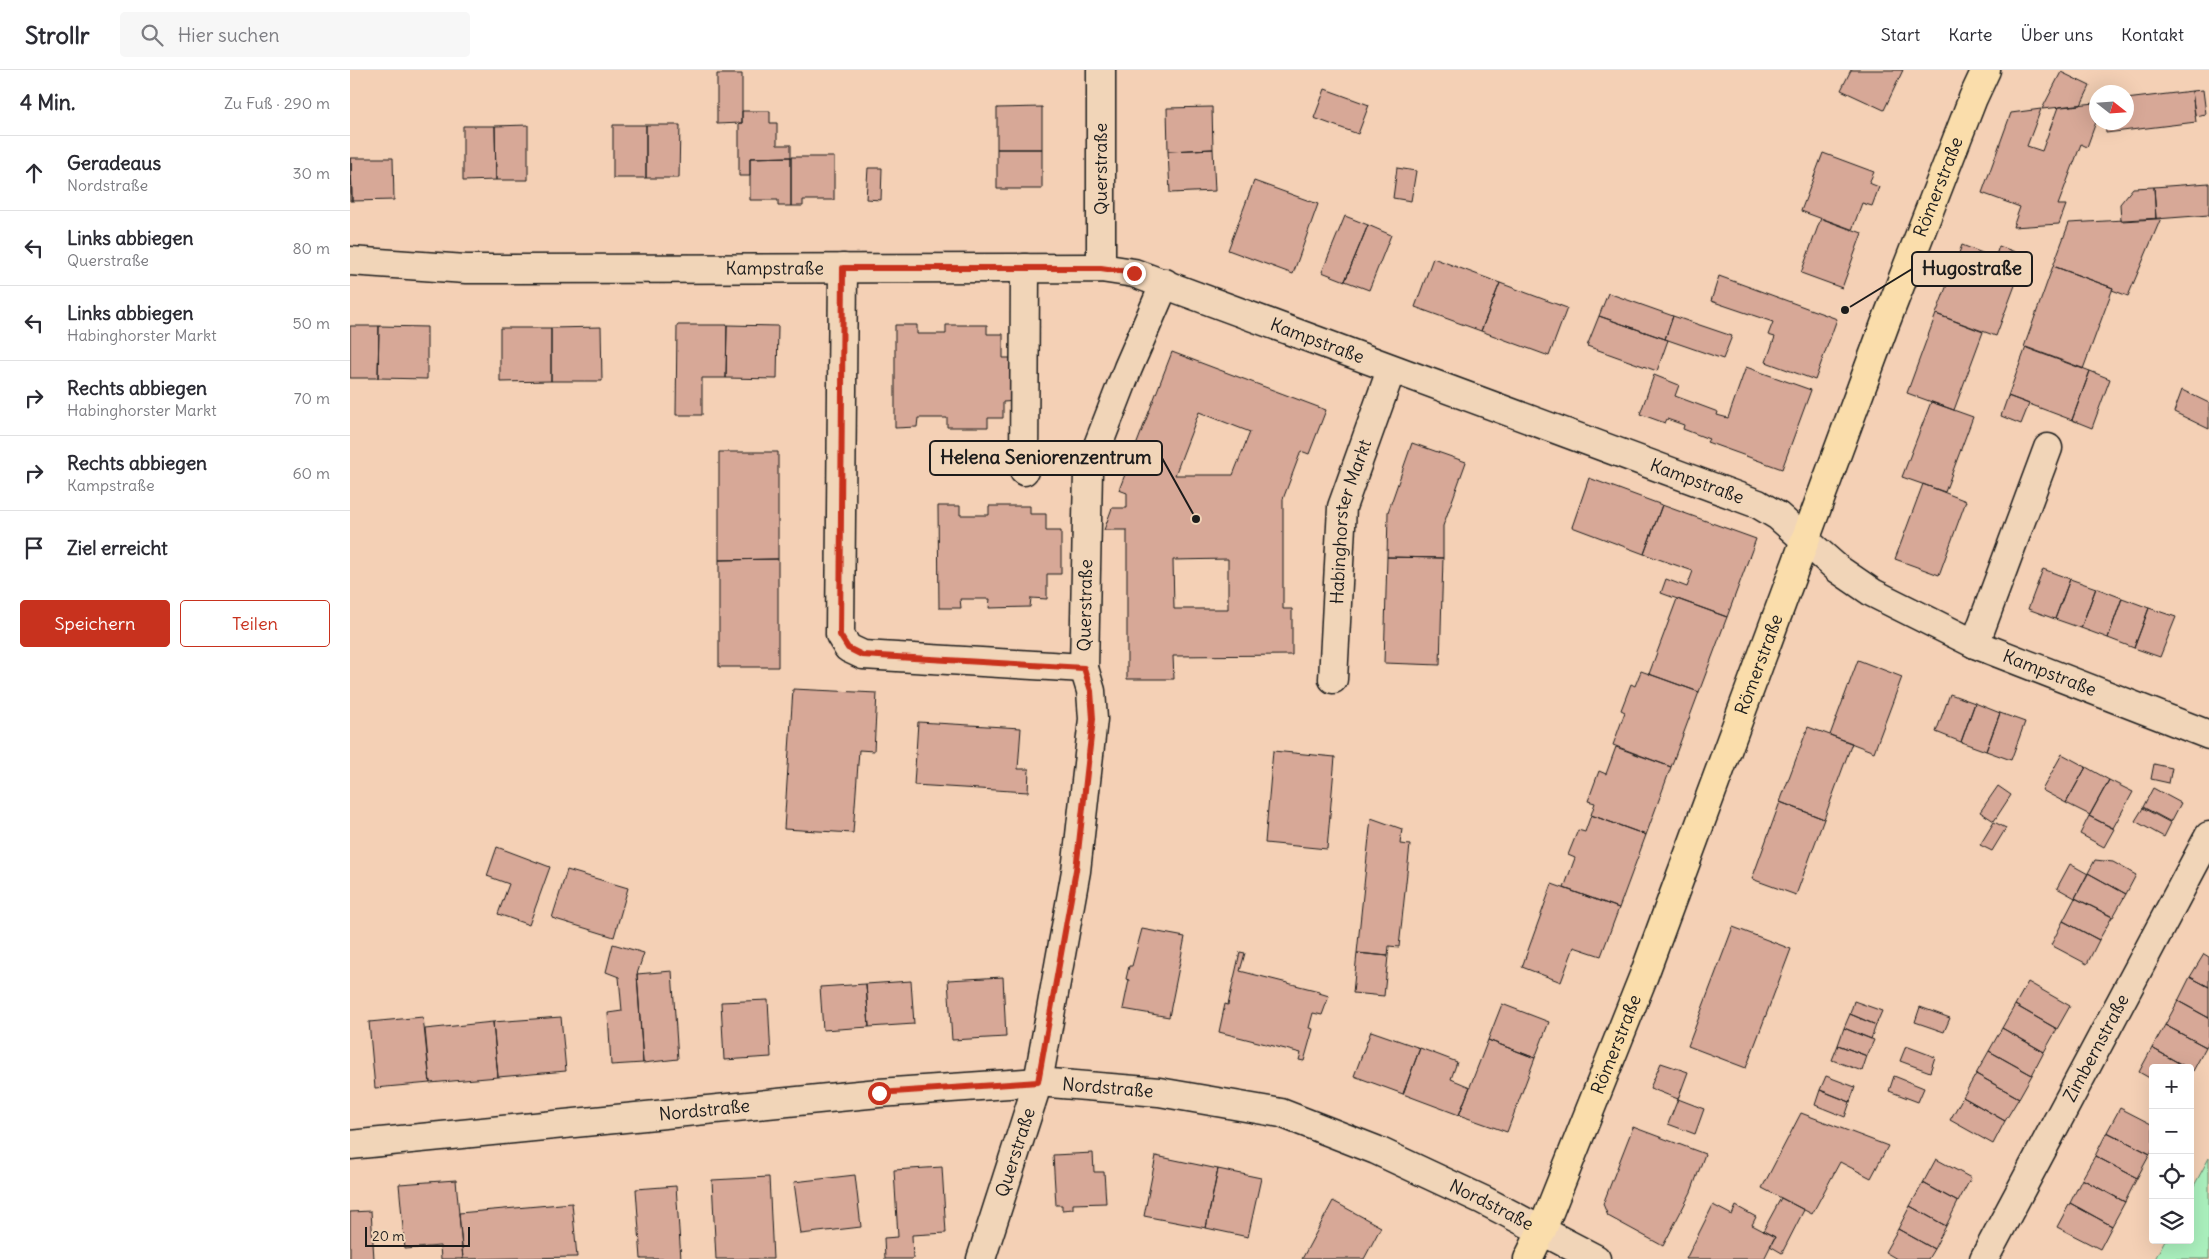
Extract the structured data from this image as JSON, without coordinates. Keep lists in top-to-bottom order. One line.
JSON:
{"streets":{"main road":["Römerstraße"],"street":["Querstraße","Kampstraße","Habinghorster Markt","Zimbernstraße","Nordstraße"]},"crossings":[["Querstraße","Kampstraße"],["Querstraße","Nordstraße"],["Römerstraße","Kampstraße"],["Römerstraße","Nordstraße"],["Kampstraße","Habinghorster Markt"]],"places":["Hugostraße","Helena Seniorenzentrum"],"scale_bar":"20 m","north":"right","page":{"header":"Strollr","search":"Hier suchen","nav":["Start","Karte","Über uns","Kontakt"],"heading":["4 Min.","Zu Fuß · 290 m"],"list":[["Geradeaus","Nordstraße","30 m"],["Links abbiegen","Querstraße","80 m"],["Links abbiegen","Habinghorster Markt","50 m"],["Rechts abbiegen","Habinghorster Markt","70 m"],["Rechts abbiegen","Kampstraße","60 m"],"Ziel erreicht"],"buttons":["Speichern","Teilen"],"map_buttons":["+","−"],"scale":"20 m"}}
